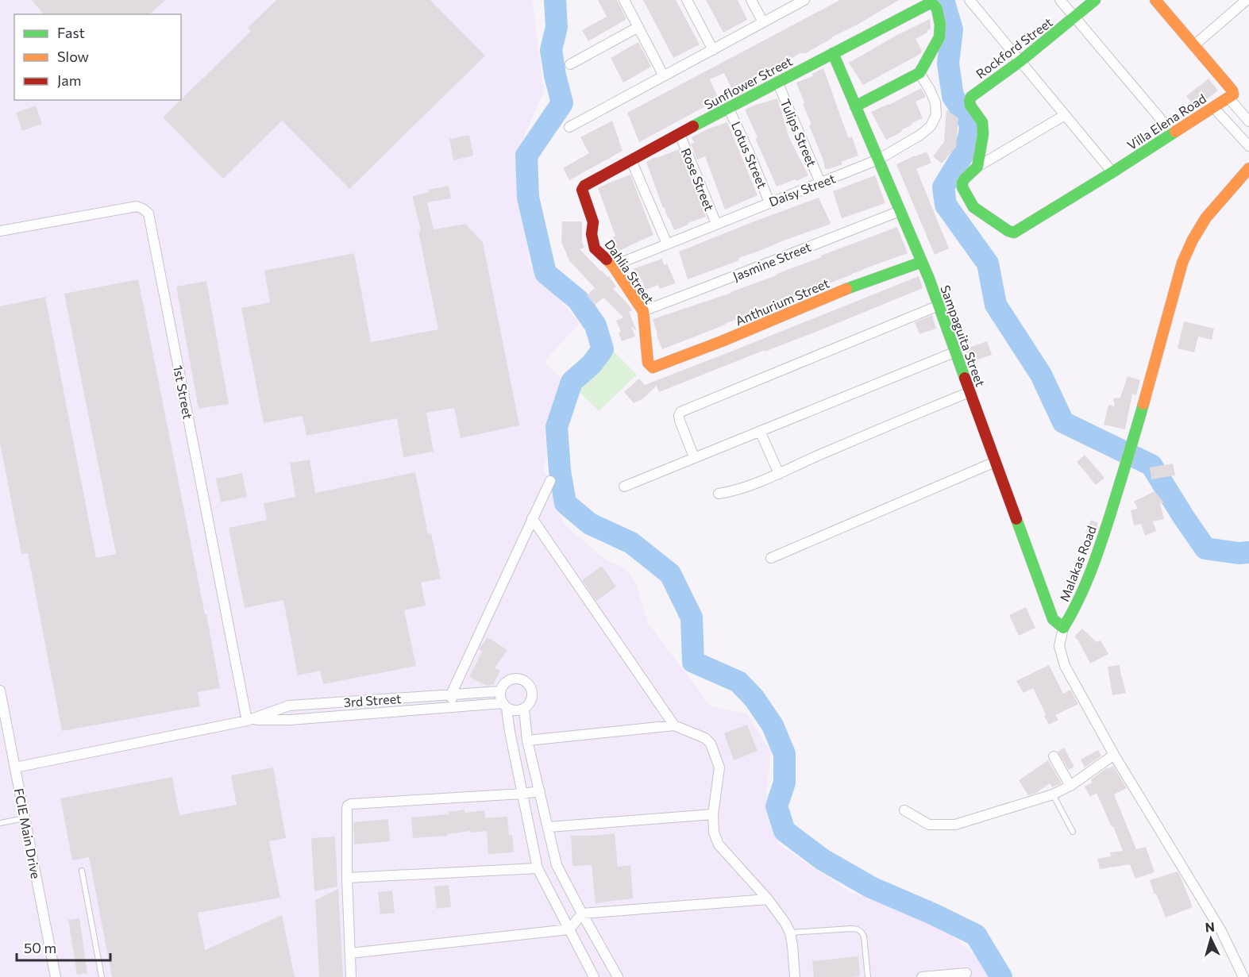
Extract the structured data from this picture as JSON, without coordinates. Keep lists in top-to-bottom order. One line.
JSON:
{"streets":{"street":["Rockford Street","Sunflower Street","Villa Elena Road","Tulips Street","Lotus Street","Rose Street","Daisy Street","Jasmine Street","Dahlia Street","Anthurium Street","Sampaguita Street","1st Street","Malakas Road","3rd Street","FCIE Main Drive"]},"crossings":[["Rockford Street","Villa Elena Road"],["Sunflower Street","Tulips Street"],["Sunflower Street","Lotus Street"],["Sunflower Street","Rose Street"],["Sunflower Street","Daisy Street"],["Sunflower Street","Dahlia Street"],["Sunflower Street","Sampaguita Street"],["Tulips Street","Daisy Street"],["Lotus Street","Daisy Street"],["Rose Street","Daisy Street"],["Daisy Street","Dahlia Street"],["Daisy Street","Sampaguita Street"],["Jasmine Street","Dahlia Street"],["Jasmine Street","Sampaguita Street"],["Dahlia Street","Anthurium Street"],["Anthurium Street","Sampaguita Street"],["Sampaguita Street","Malakas Road"],["1st Street","3rd Street"],["3rd Street","FCIE Main Drive"]],"legend":["Fast","Slow","Jam"],"scale_bar":"50 m","north":"top"}
